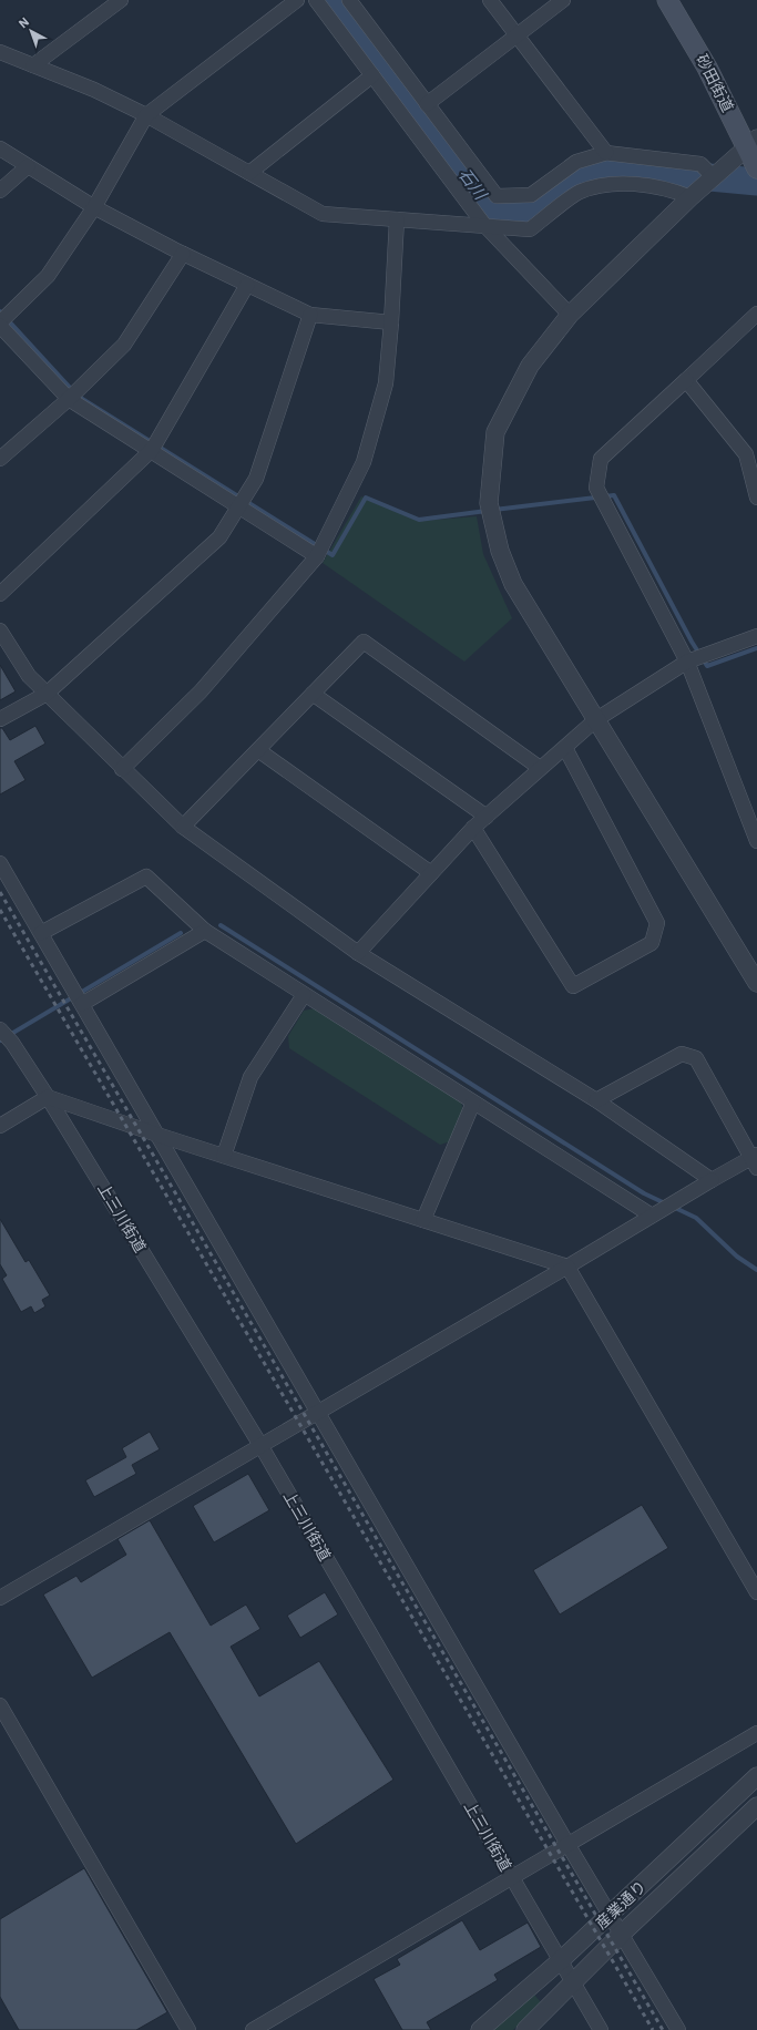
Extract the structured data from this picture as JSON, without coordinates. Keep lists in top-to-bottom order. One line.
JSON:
{"streets":{"main road":["砂田街道"],"street":["上三川街道","産業通り"]},"crossings":[["上三川街道","産業通り"]],"water":["石川"],"north":"top left"}
